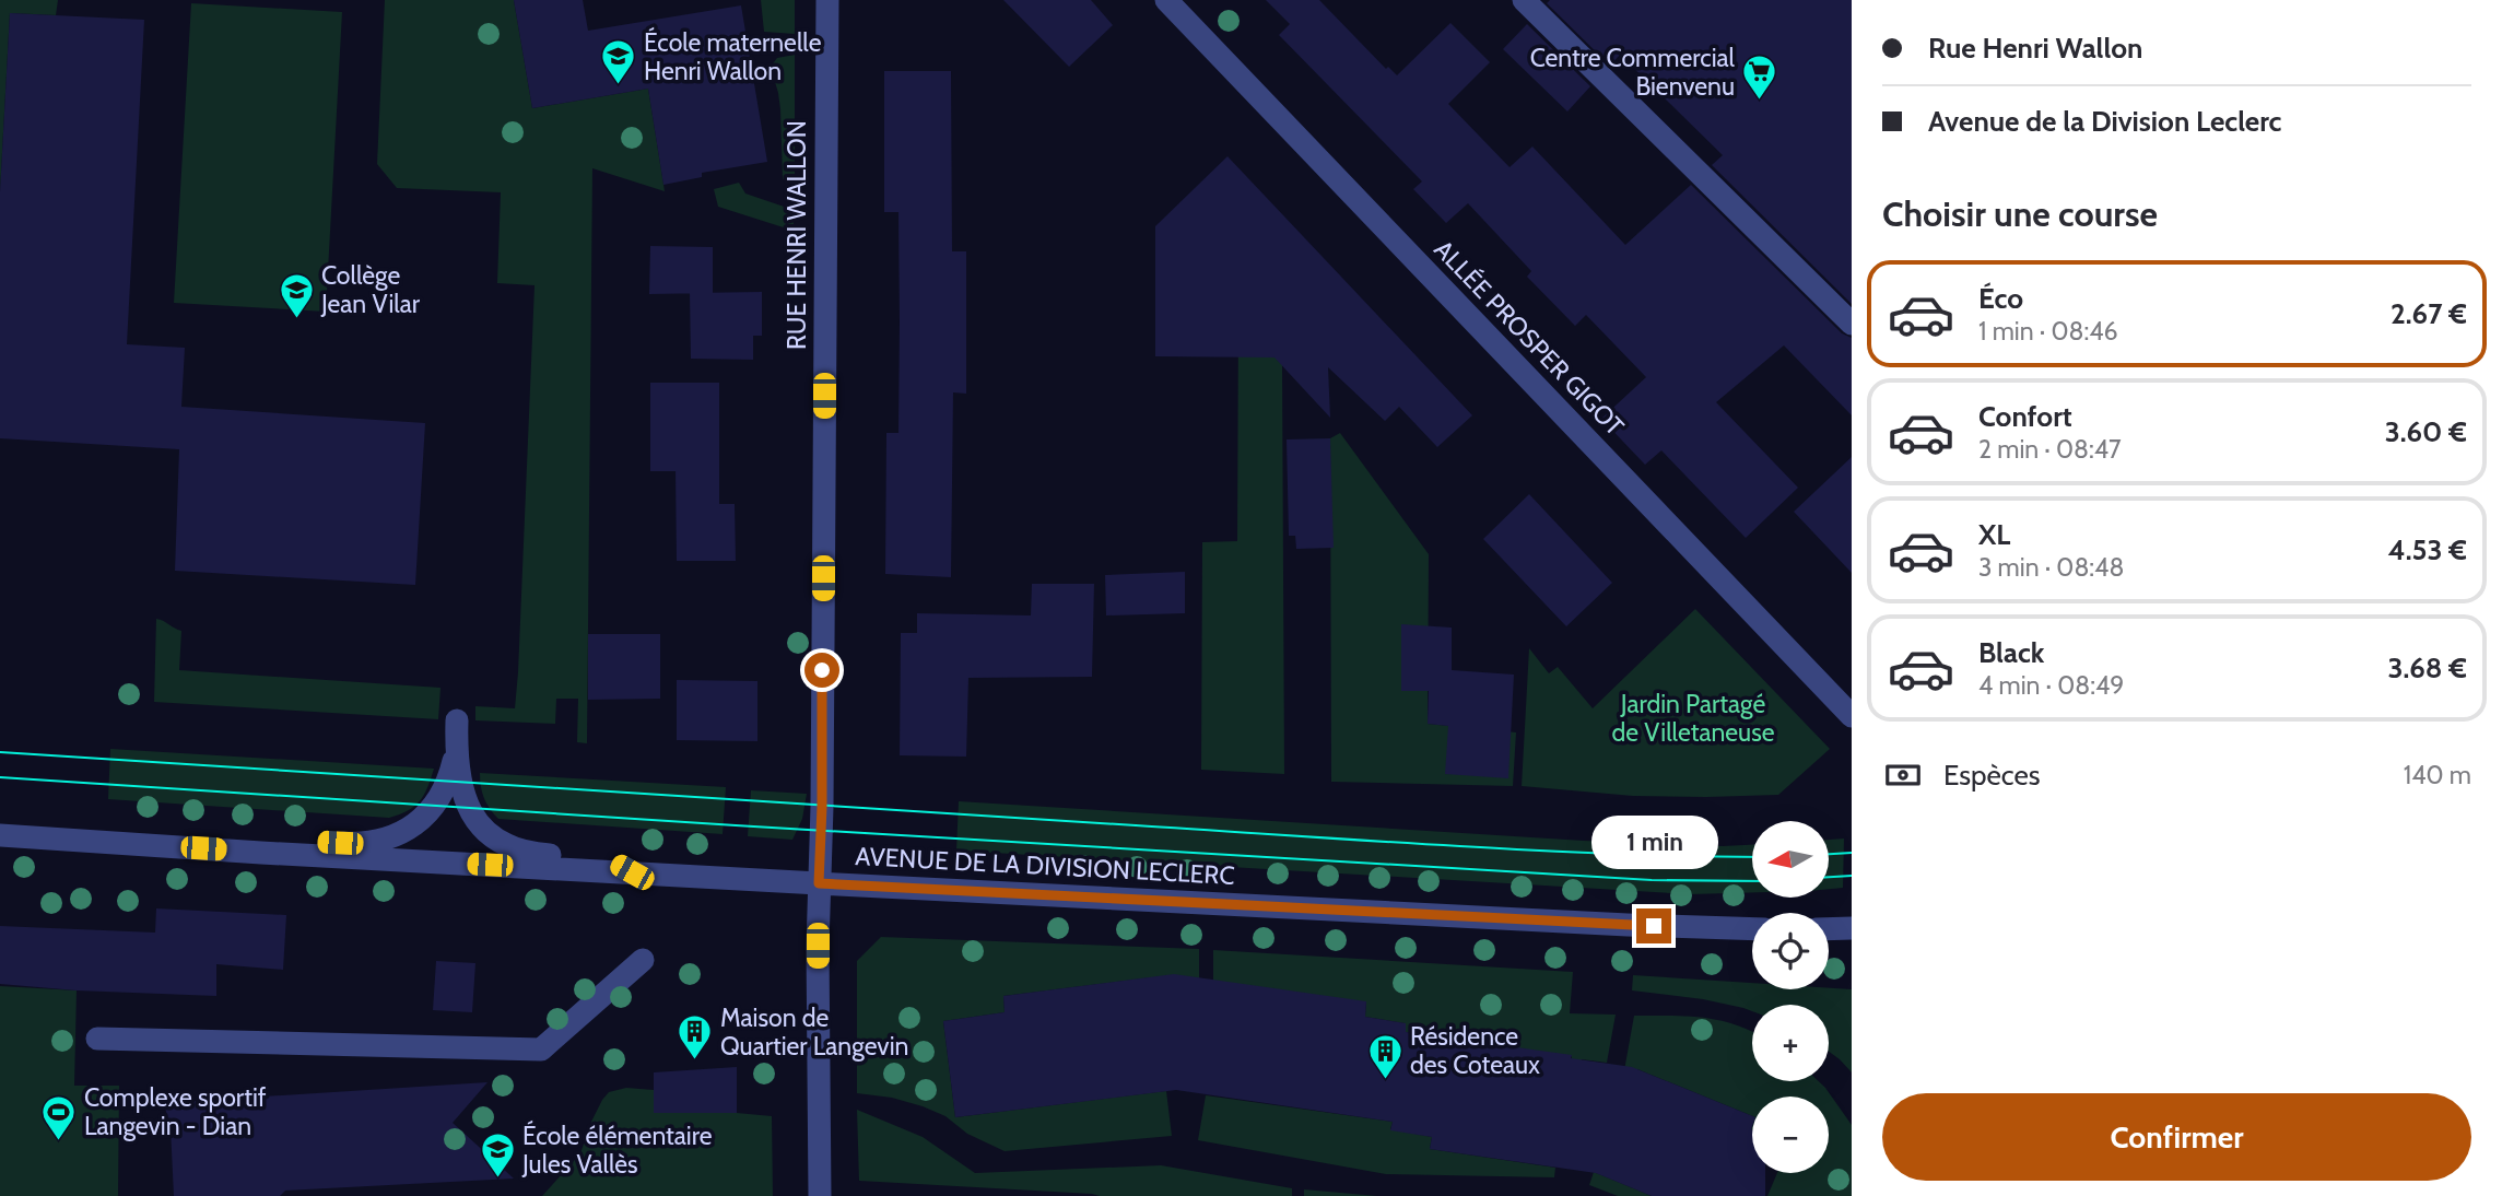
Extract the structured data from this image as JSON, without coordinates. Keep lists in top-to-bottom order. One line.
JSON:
{"streets":{"street":["RUE HENRI WALLON","ALLÉE PROSPER GIGOT","AVENUE DE LA DIVISION LECLERC"]},"crossings":[["RUE HENRI WALLON","AVENUE DE LA DIVISION LECLERC"]],"parks":["Jardin Partagé de Villetaneuse"],"places":{"school or university":["École maternelle Henri Wallon","Collège Jean Vilar","École élémentaire Jules Vallès"],"supermarket":["Centre Commercial Bienvenu"],"building":["Maison de Quartier Langevin","Résidence des Coteaux"],"sports":["Complexe sportif Langevin - Dian"]},"north":"left","page":{"banner":["Rue Henri Wallon","Avenue de la Division Leclerc"],"heading":"Choisir une course","list":[{"name":"Éco","note":"1 min · 08:46","value":"2.67 €"},{"name":"Confort","note":"2 min · 08:47","value":"3.60 €"},{"name":"XL","note":"3 min · 08:48","value":"4.53 €"},{"name":"Black","note":"4 min · 08:49","value":"3.68 €"}],"pay":["Espèces","140 m"],"bubble":"1 min","map_buttons":["+","−"],"buttons":"Confirmer"}}
